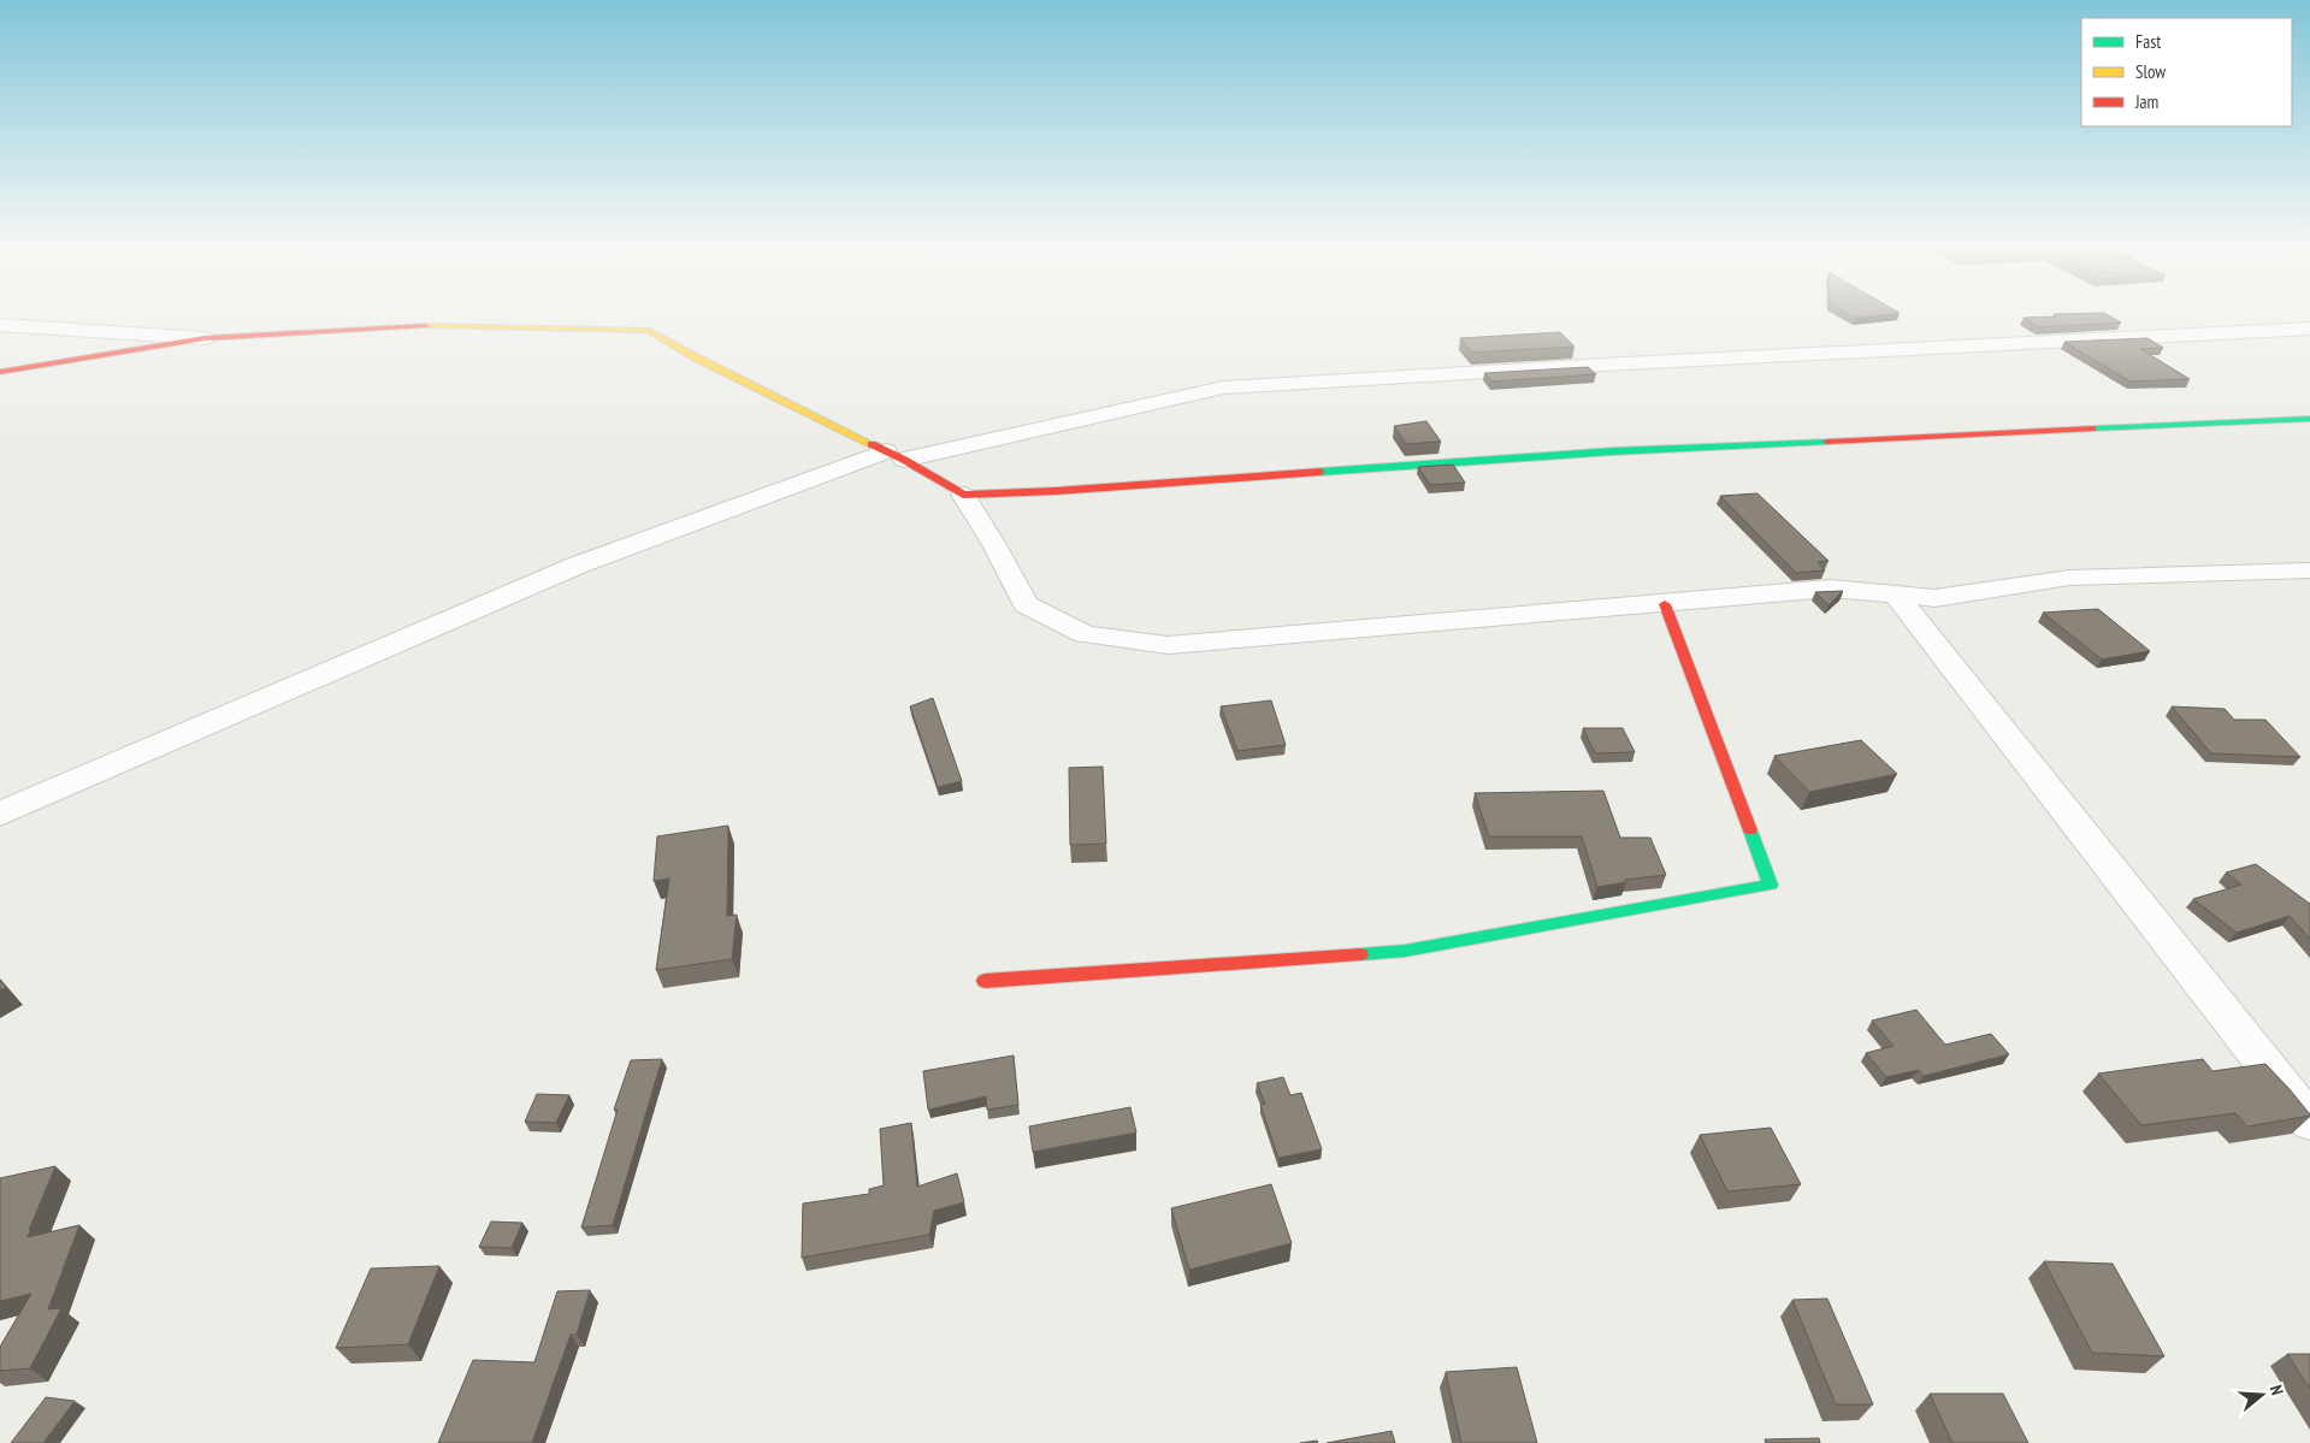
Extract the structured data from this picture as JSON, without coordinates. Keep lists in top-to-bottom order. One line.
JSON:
{"legend":["Fast","Slow","Jam"],"north":"right"}
